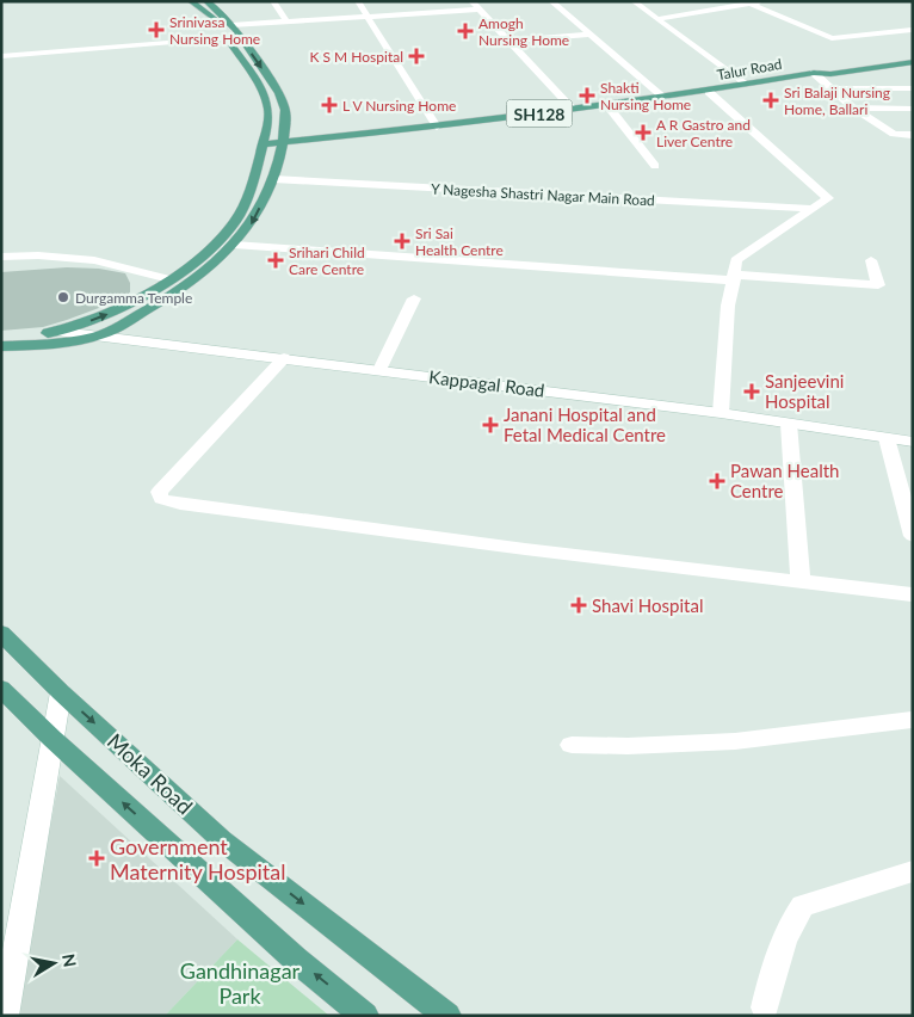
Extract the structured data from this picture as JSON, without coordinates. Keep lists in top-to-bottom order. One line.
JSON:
{"streets":{"main road":["Talur Road","SH128","Moka Road"],"street":["Y Nagesha Shastri Nagar Main Road","Kappagal Road"]},"parks":["Gandhinagar Park"],"places":{"health":["Srinivasa Nursing Home","Amogh Nursing Home","K S M Hospital","Shakti Nursing Home","Sri Balaji Nursing Home, Ballari","L V Nursing Home","A R Gastro and Liver Centre","Sri Sai Health Centre","Srihari Child Care Centre","Sanjeevini Hospital","Janani Hospital and Fetal Medical Centre","Pawan Health Centre","Shavi Hospital","Government Maternity Hospital"],"other":["Durgamma Temple"]},"north":"right"}
